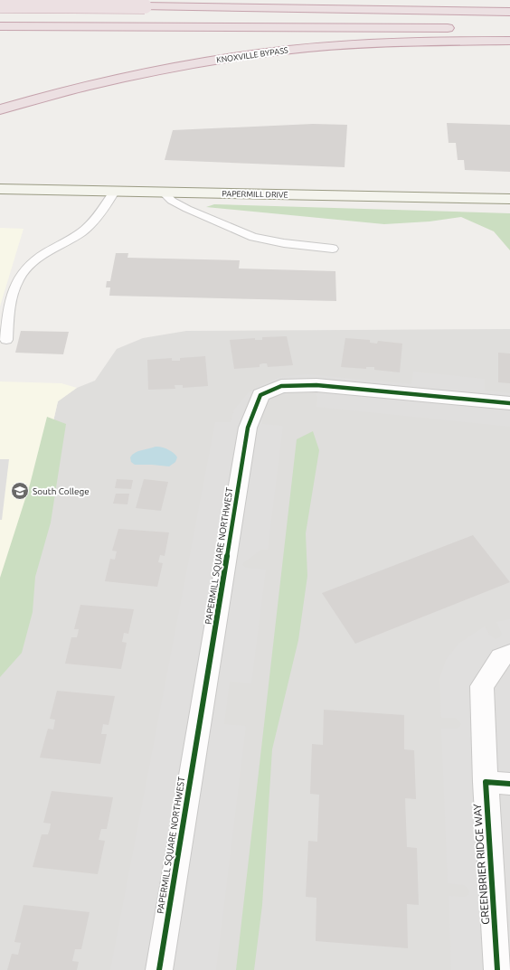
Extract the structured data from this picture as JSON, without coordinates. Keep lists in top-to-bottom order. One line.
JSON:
{"streets":{"highway":["KNOXVILLE BYPASS"],"main road":["PAPERMILL DRIVE"],"street":["PAPERMILL SQUARE NORTHWEST","GREENBRIER RIDGE WAY"]},"places":{"school or university":["South College"]}}
